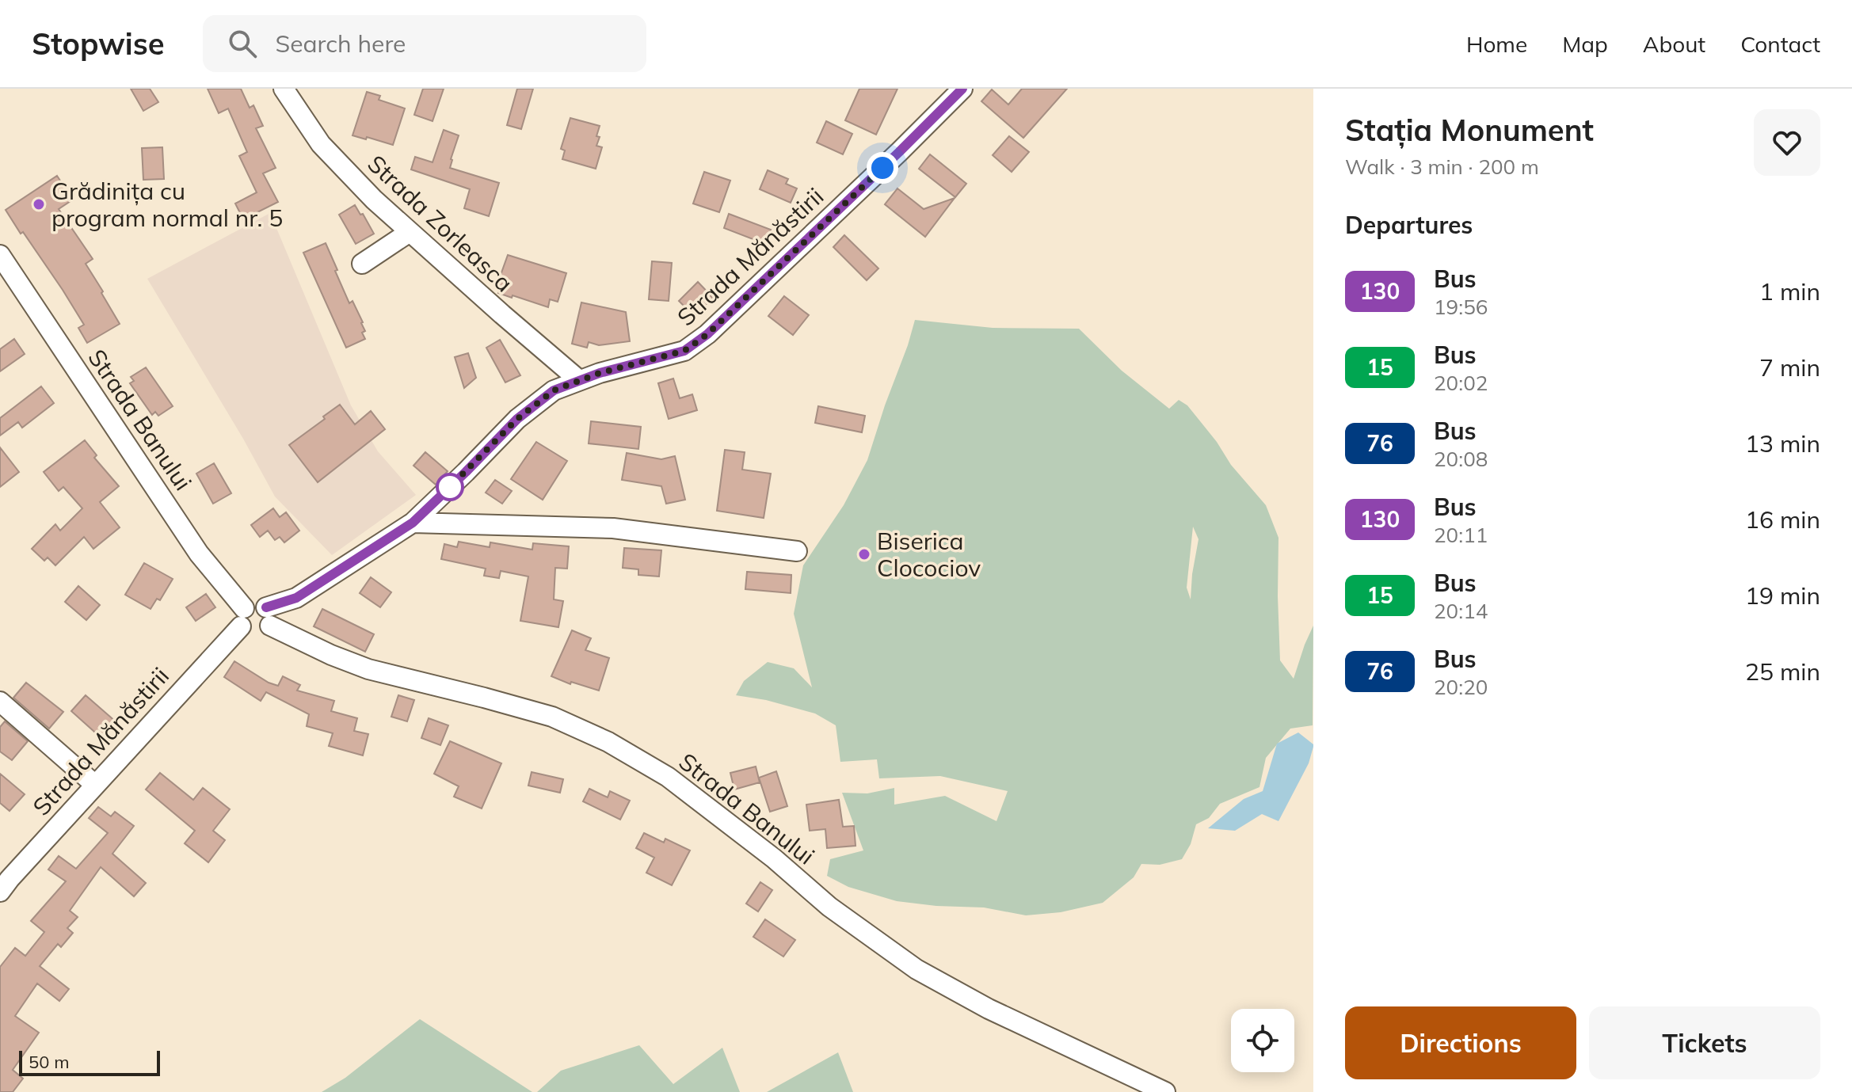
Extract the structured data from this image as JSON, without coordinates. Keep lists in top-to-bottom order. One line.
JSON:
{"streets":{"street":["Strada Zorleasca","Strada Mănăstirii","Strada Banului"]},"crossings":[["Strada Zorleasca","Strada Mănăstirii"],["Strada Mănăstirii","Strada Banului"]],"places":["Grădinița cu program normal nr. 5","Biserica Clocociov"],"lines":["bus line 130"],"scale_bar":"50 m","page":{"header":"Stopwise","search":"Search here","nav":["Home","Map","About","Contact"],"heading":[["Stația Monument","Walk · 3 min · 200 m"],"Departures"],"list":[{"mark":"130","name":"Bus","note":"19:56","value":"1 min"},{"mark":"15","name":"Bus","note":"20:02","value":"7 min"},{"mark":"76","name":"Bus","note":"20:08","value":"13 min"},{"mark":"130","name":"Bus","note":"20:11","value":"16 min"},{"mark":"15","name":"Bus","note":"20:14","value":"19 min"},{"mark":"76","name":"Bus","note":"20:20","value":"25 min"}],"buttons":["Directions","Tickets"],"scale":"50 m"}}
